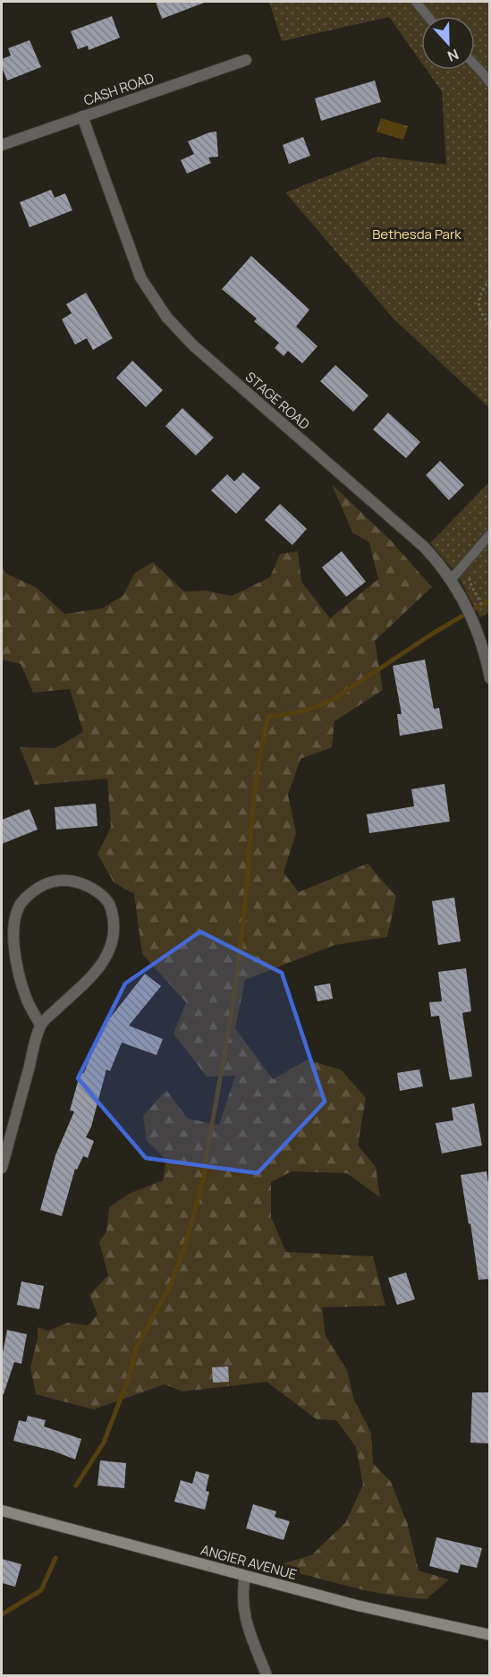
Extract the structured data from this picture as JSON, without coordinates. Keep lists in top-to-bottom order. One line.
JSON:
{"streets":{"main road":["ANGIER AVENUE"],"street":["CASH ROAD","STAGE ROAD"]},"crossings":[["CASH ROAD","STAGE ROAD"]],"parks":["Bethesda Park"],"north":"bottom"}
